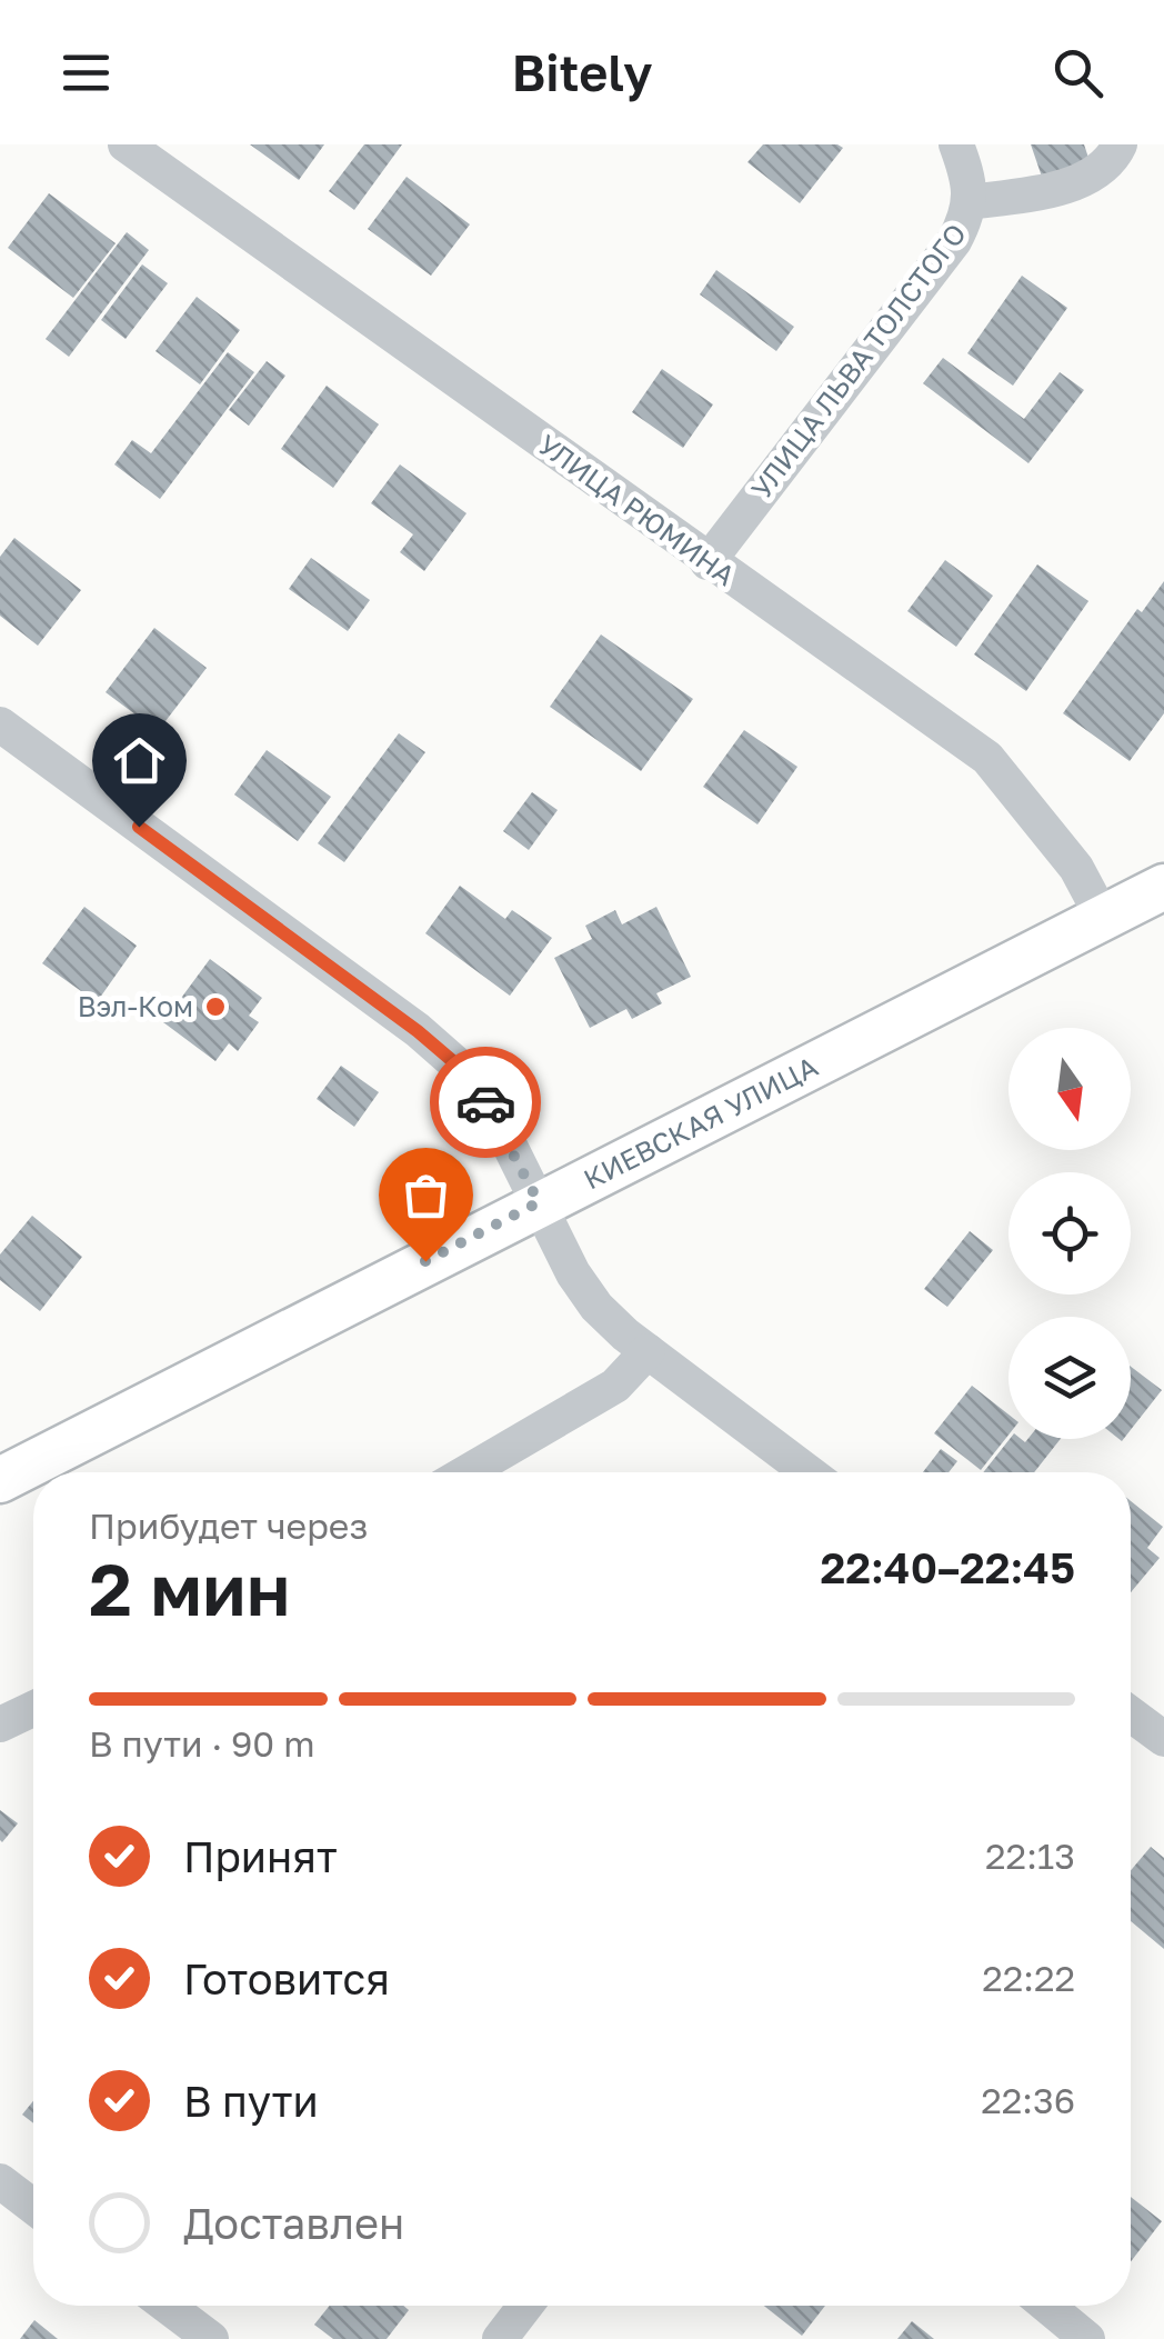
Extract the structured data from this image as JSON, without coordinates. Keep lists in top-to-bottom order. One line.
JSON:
{"streets":{"main road":["КИЕВСКАЯ УЛИЦА"],"street":["УЛИЦА ЛЬВА ТОЛСТОГО","УЛИЦА РЮМИНА"]},"crossings":[["УЛИЦА ЛЬВА ТОЛСТОГО","УЛИЦА РЮМИНА"],["УЛИЦА РЮМИНА","КИЕВСКАЯ УЛИЦА"]],"places":["Вэл-Ком"],"north":"bottom","page":{"header":"Bitely","heading":["2 мин","Прибудет через","22:40–22:45"],"bar":"В пути · 90 m","list":[["Принят","22:13"],["Готовится","22:22"],["В пути","22:36"],"Доставлен"]}}
